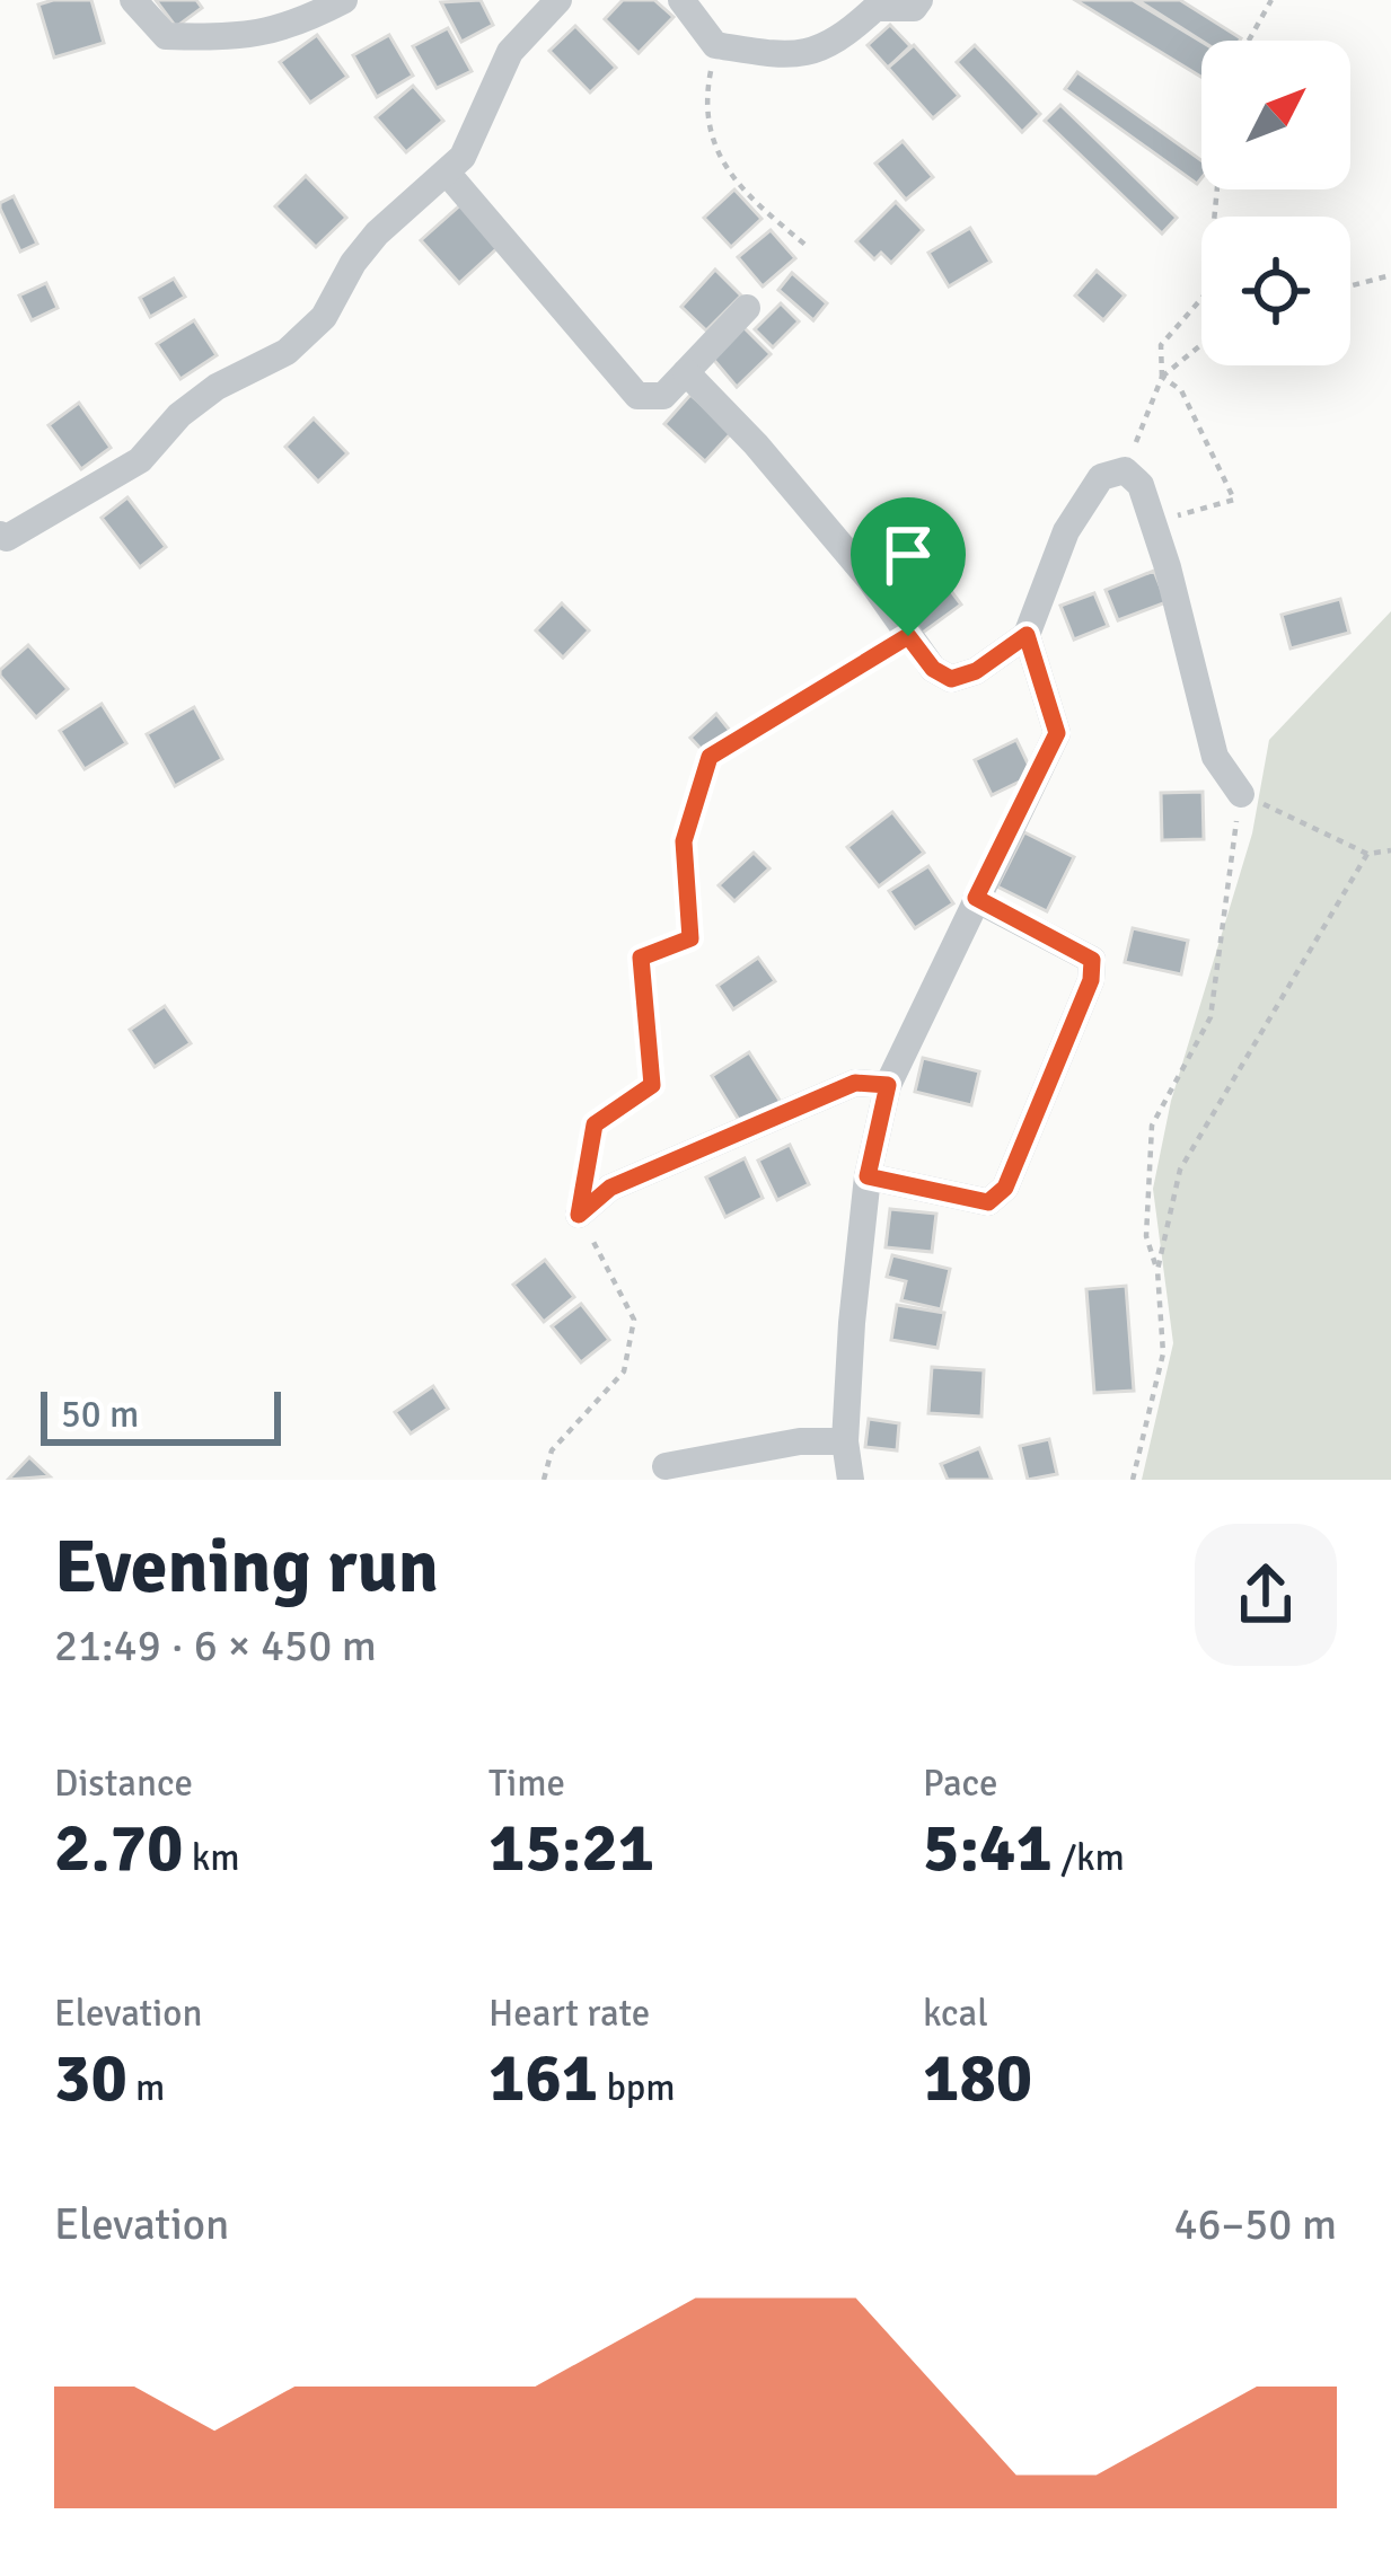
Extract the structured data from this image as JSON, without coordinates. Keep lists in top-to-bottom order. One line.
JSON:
{"scale_bar":"50 m","north":"top right","page":{"scale":"50 m","heading":["Evening run","21:49 · 6 × 450 m"],"stats":[["Distance","2.70 km"],["Time","15:21"],["Pace","5:41 /km"],["Elevation","30 m"],["Heart rate","161 bpm"],["kcal","180"]],"chart":["Elevation","46–50 m"]}}
